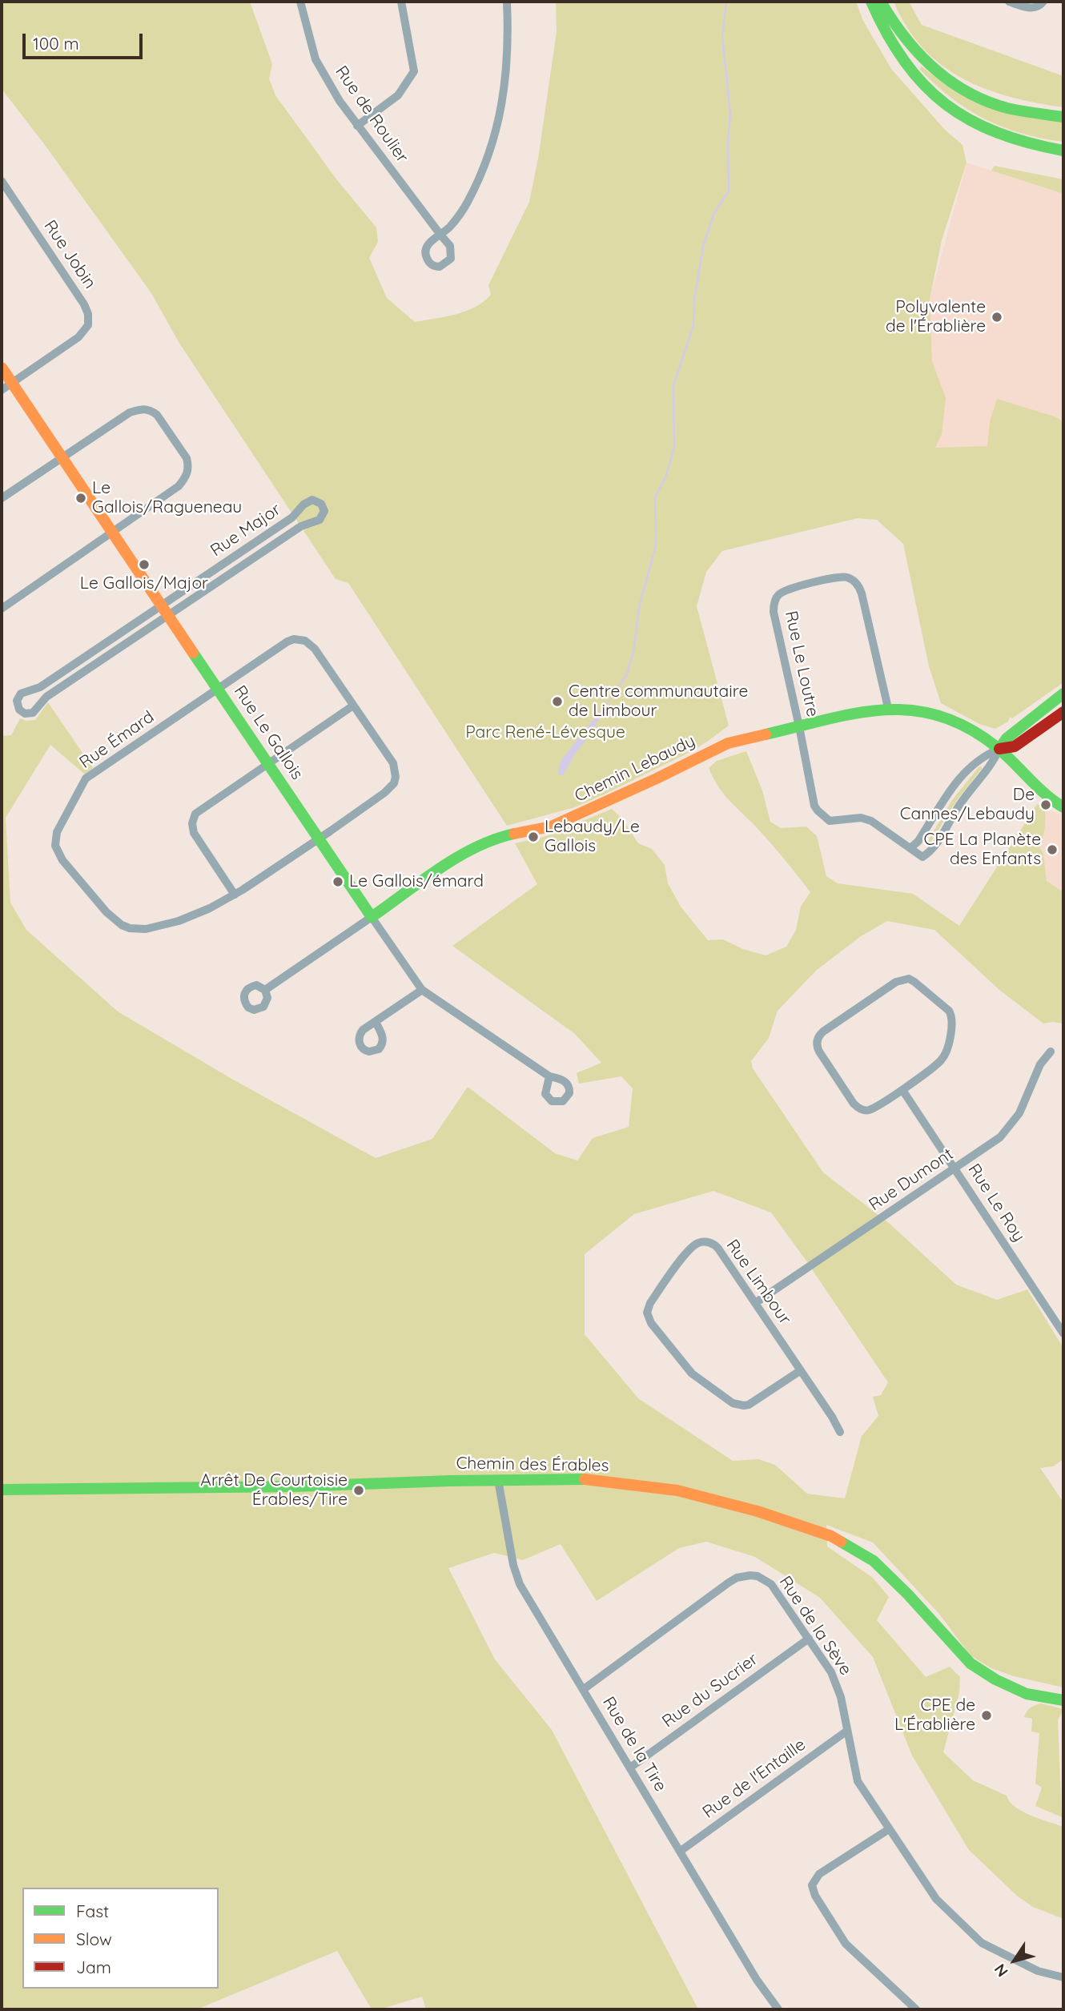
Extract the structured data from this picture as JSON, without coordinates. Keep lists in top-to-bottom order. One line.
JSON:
{"streets":{"street":["Rue de Roulier","Rue Jobin","Rue Major","Rue Le Loutre","Rue Le Gallois","Rue Émard","Chemin Lebaudy","Rue Dumont","Rue Le Roy","Rue Limbour","Chemin des Érables","Rue de la Sève","Rue du Sucrier","Rue de la Tire","Rue de l'Entaille"]},"crossings":[["Rue Jobin","Rue Le Gallois"],["Rue Major","Rue Le Gallois"],["Rue Le Loutre","Chemin Lebaudy"],["Rue Le Gallois","Rue Émard"],["Rue Le Gallois","Chemin Lebaudy"],["Rue Dumont","Rue Le Roy"],["Rue Dumont","Rue Limbour"],["Chemin des Érables","Rue de la Tire"],["Rue de la Sève","Rue du Sucrier"],["Rue de la Sève","Rue de la Tire"],["Rue de la Sève","Rue de l'Entaille"],["Rue du Sucrier","Rue de la Tire"],["Rue de la Tire","Rue de l'Entaille"]],"parks":["Parc René-Lévesque"],"places":["Polyvalente de l'Érablière","Le Gallois/Ragueneau","Le Gallois/Major","Centre communautaire de Limbour","De Cannes/Lebaudy","Lebaudy/Le Gallois","CPE La Planète des Enfants","Le Gallois/émard","Arrêt De Courtoisie Érables/Tire","CPE de L'Érablière"],"legend":["Fast","Slow","Jam"],"scale_bar":"100 m","north":"bottom left"}
